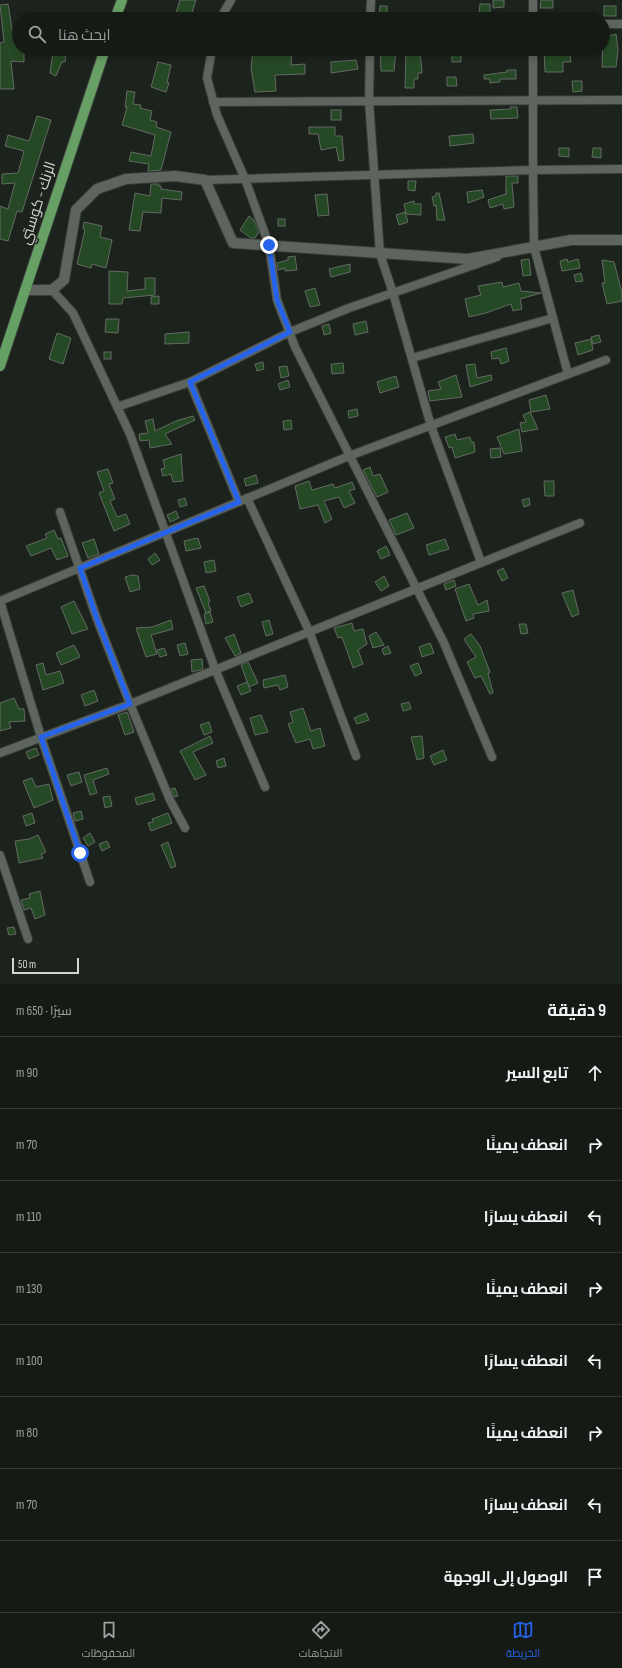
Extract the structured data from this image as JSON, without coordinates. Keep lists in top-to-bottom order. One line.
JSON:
{"streets":{"main road":["الرنك - كوستي"]},"scale_bar":"50 m","page":{"search":"ابحث هنا","scale":"50 m","heading":["9 دقيقة","سيرًا · 650 m"],"list":[["تابع السير","90 m"],["انعطف يمينًا","70 m"],["انعطف يسارًا","110 m"],["انعطف يمينًا","130 m"],["انعطف يسارًا","100 m"],["انعطف يمينًا","80 m"],["انعطف يسارًا","70 m"],"الوصول إلى الوجهة"],"nav":["الخريطة","الاتجاهات","المحفوظات"]}}
